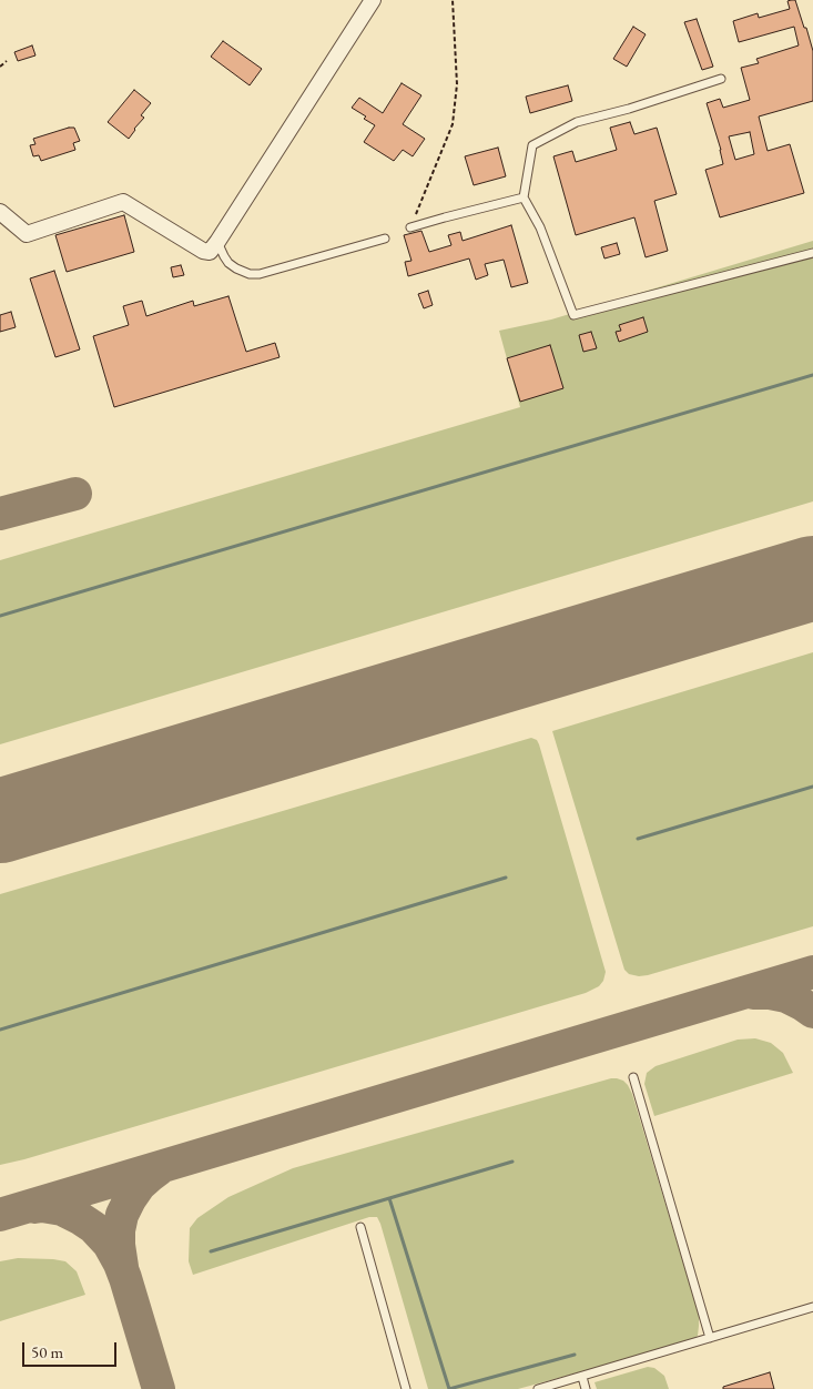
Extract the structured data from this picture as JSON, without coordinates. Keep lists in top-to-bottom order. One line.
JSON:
{"scale_bar":"50 m"}
